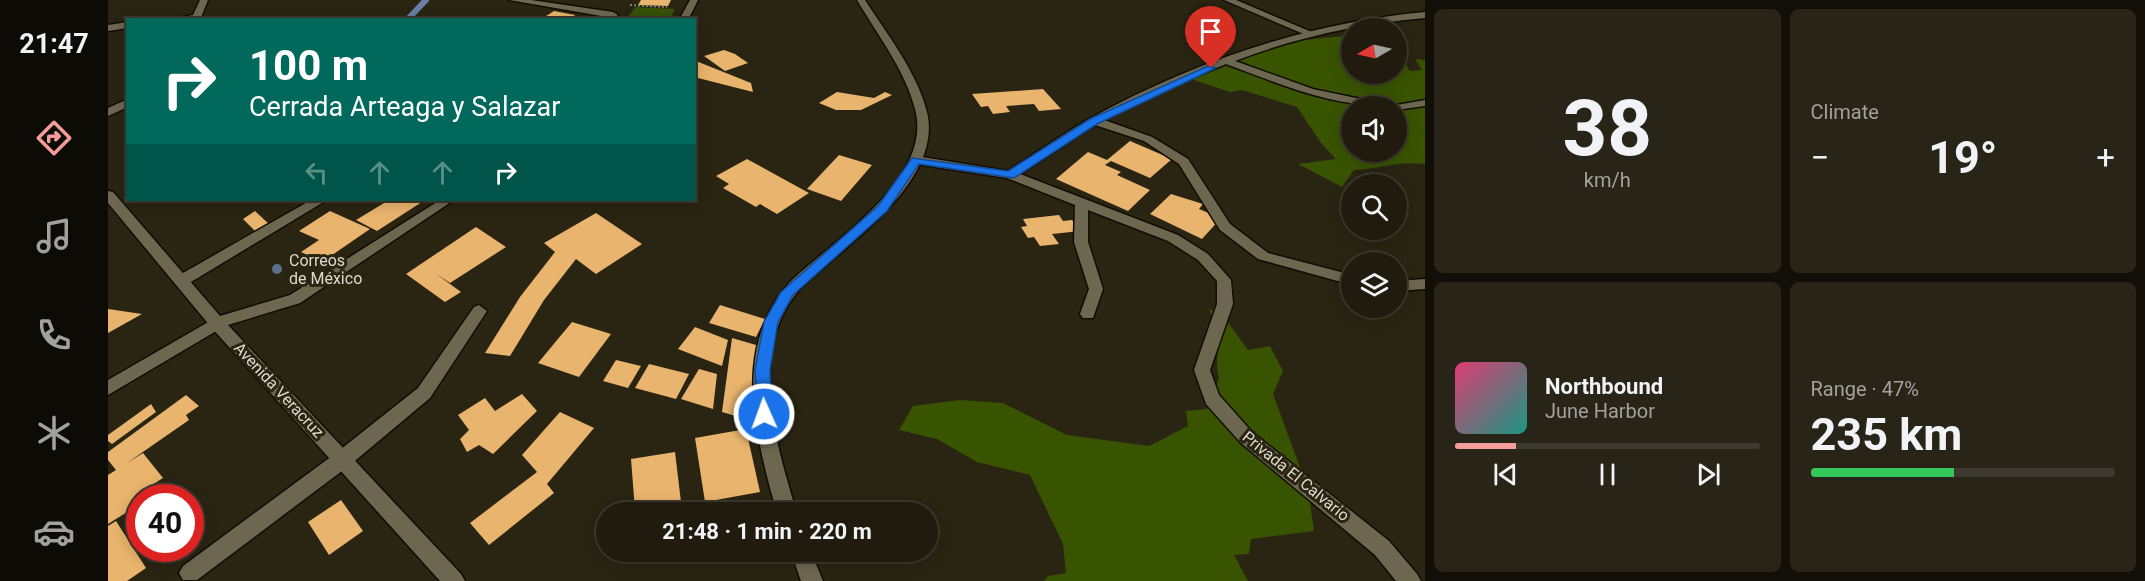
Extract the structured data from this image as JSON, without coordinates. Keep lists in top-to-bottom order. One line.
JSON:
{"streets":{"street":["Avenida Veracruz","Privada El Calvario"]},"places":["Correos de México"],"north":"left","page":{"tabs":"21:47","tile":[["38","km/h"],"Climate",["Range · 47%","235 km"]],"turn":["100 m","Cerrada Arteaga y Salazar"],"heat":["−","19°","+"],"song":["Northbound","June Harbor"],"limit":"40","trip":"21:48 · 1 min · 220 m"}}
